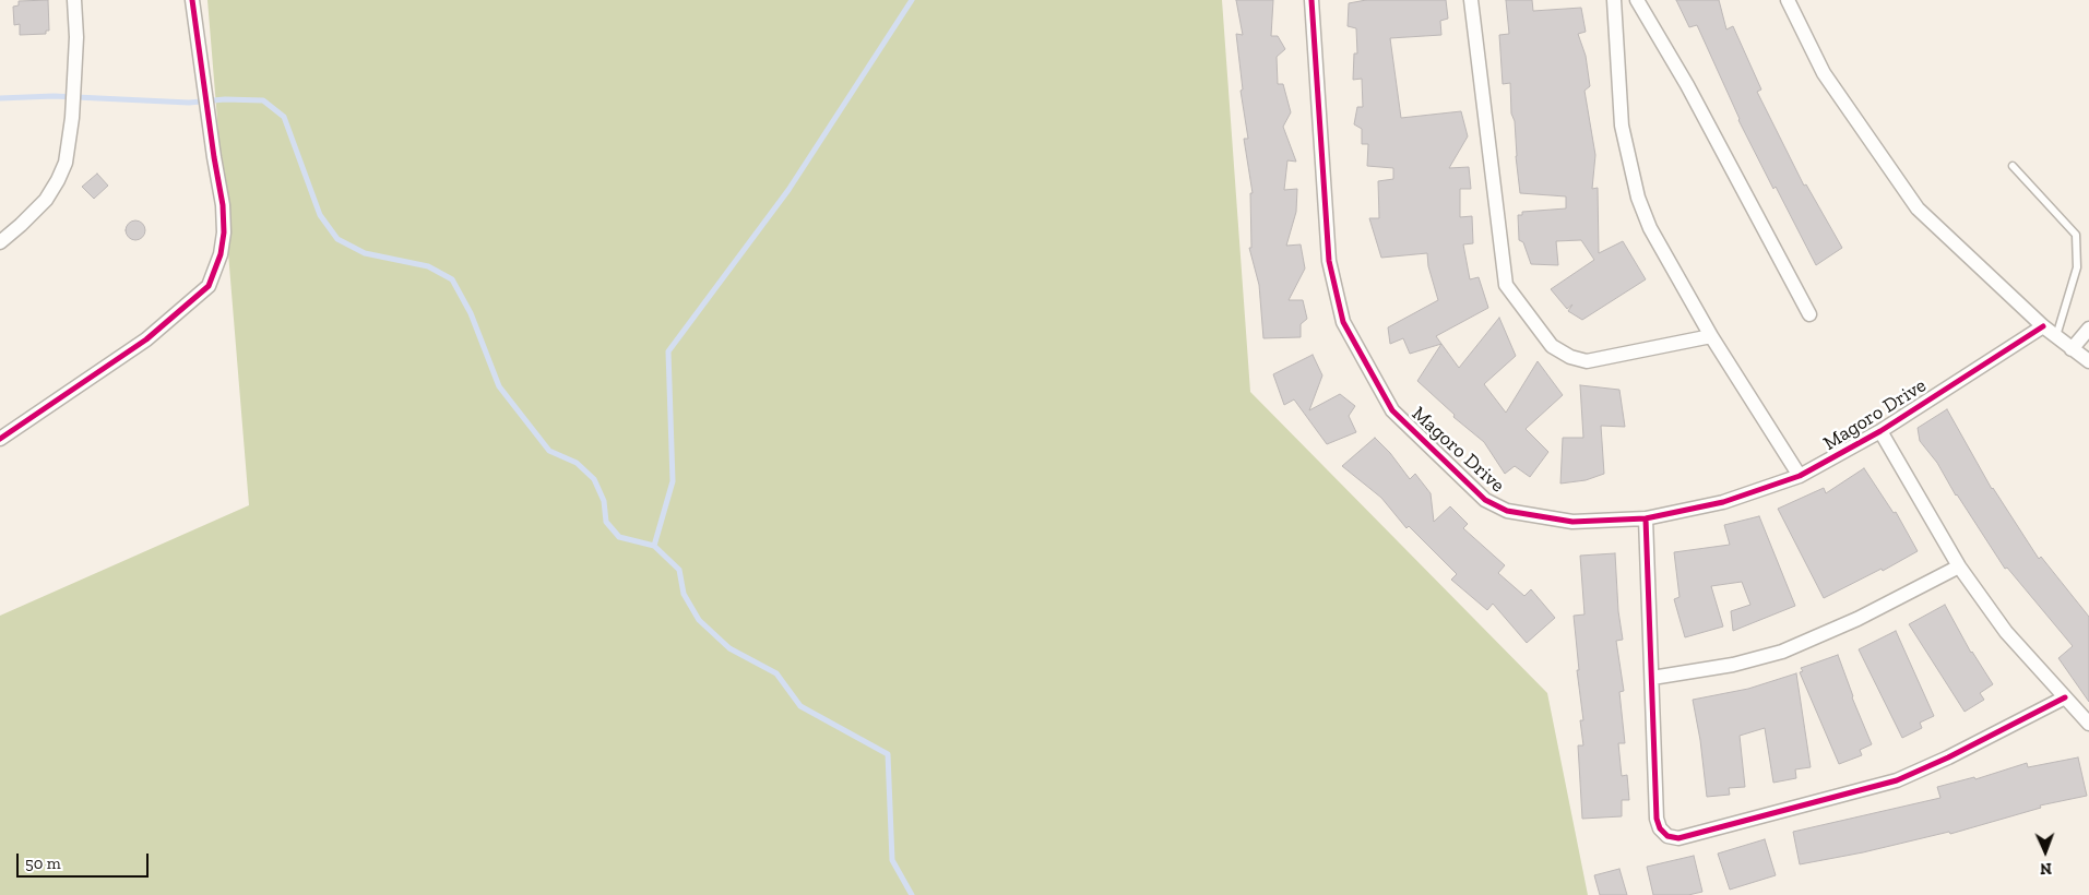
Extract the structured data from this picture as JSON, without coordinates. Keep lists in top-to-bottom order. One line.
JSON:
{"streets":{"street":["Magoro Drive"]},"scale_bar":"50 m","north":"bottom"}
